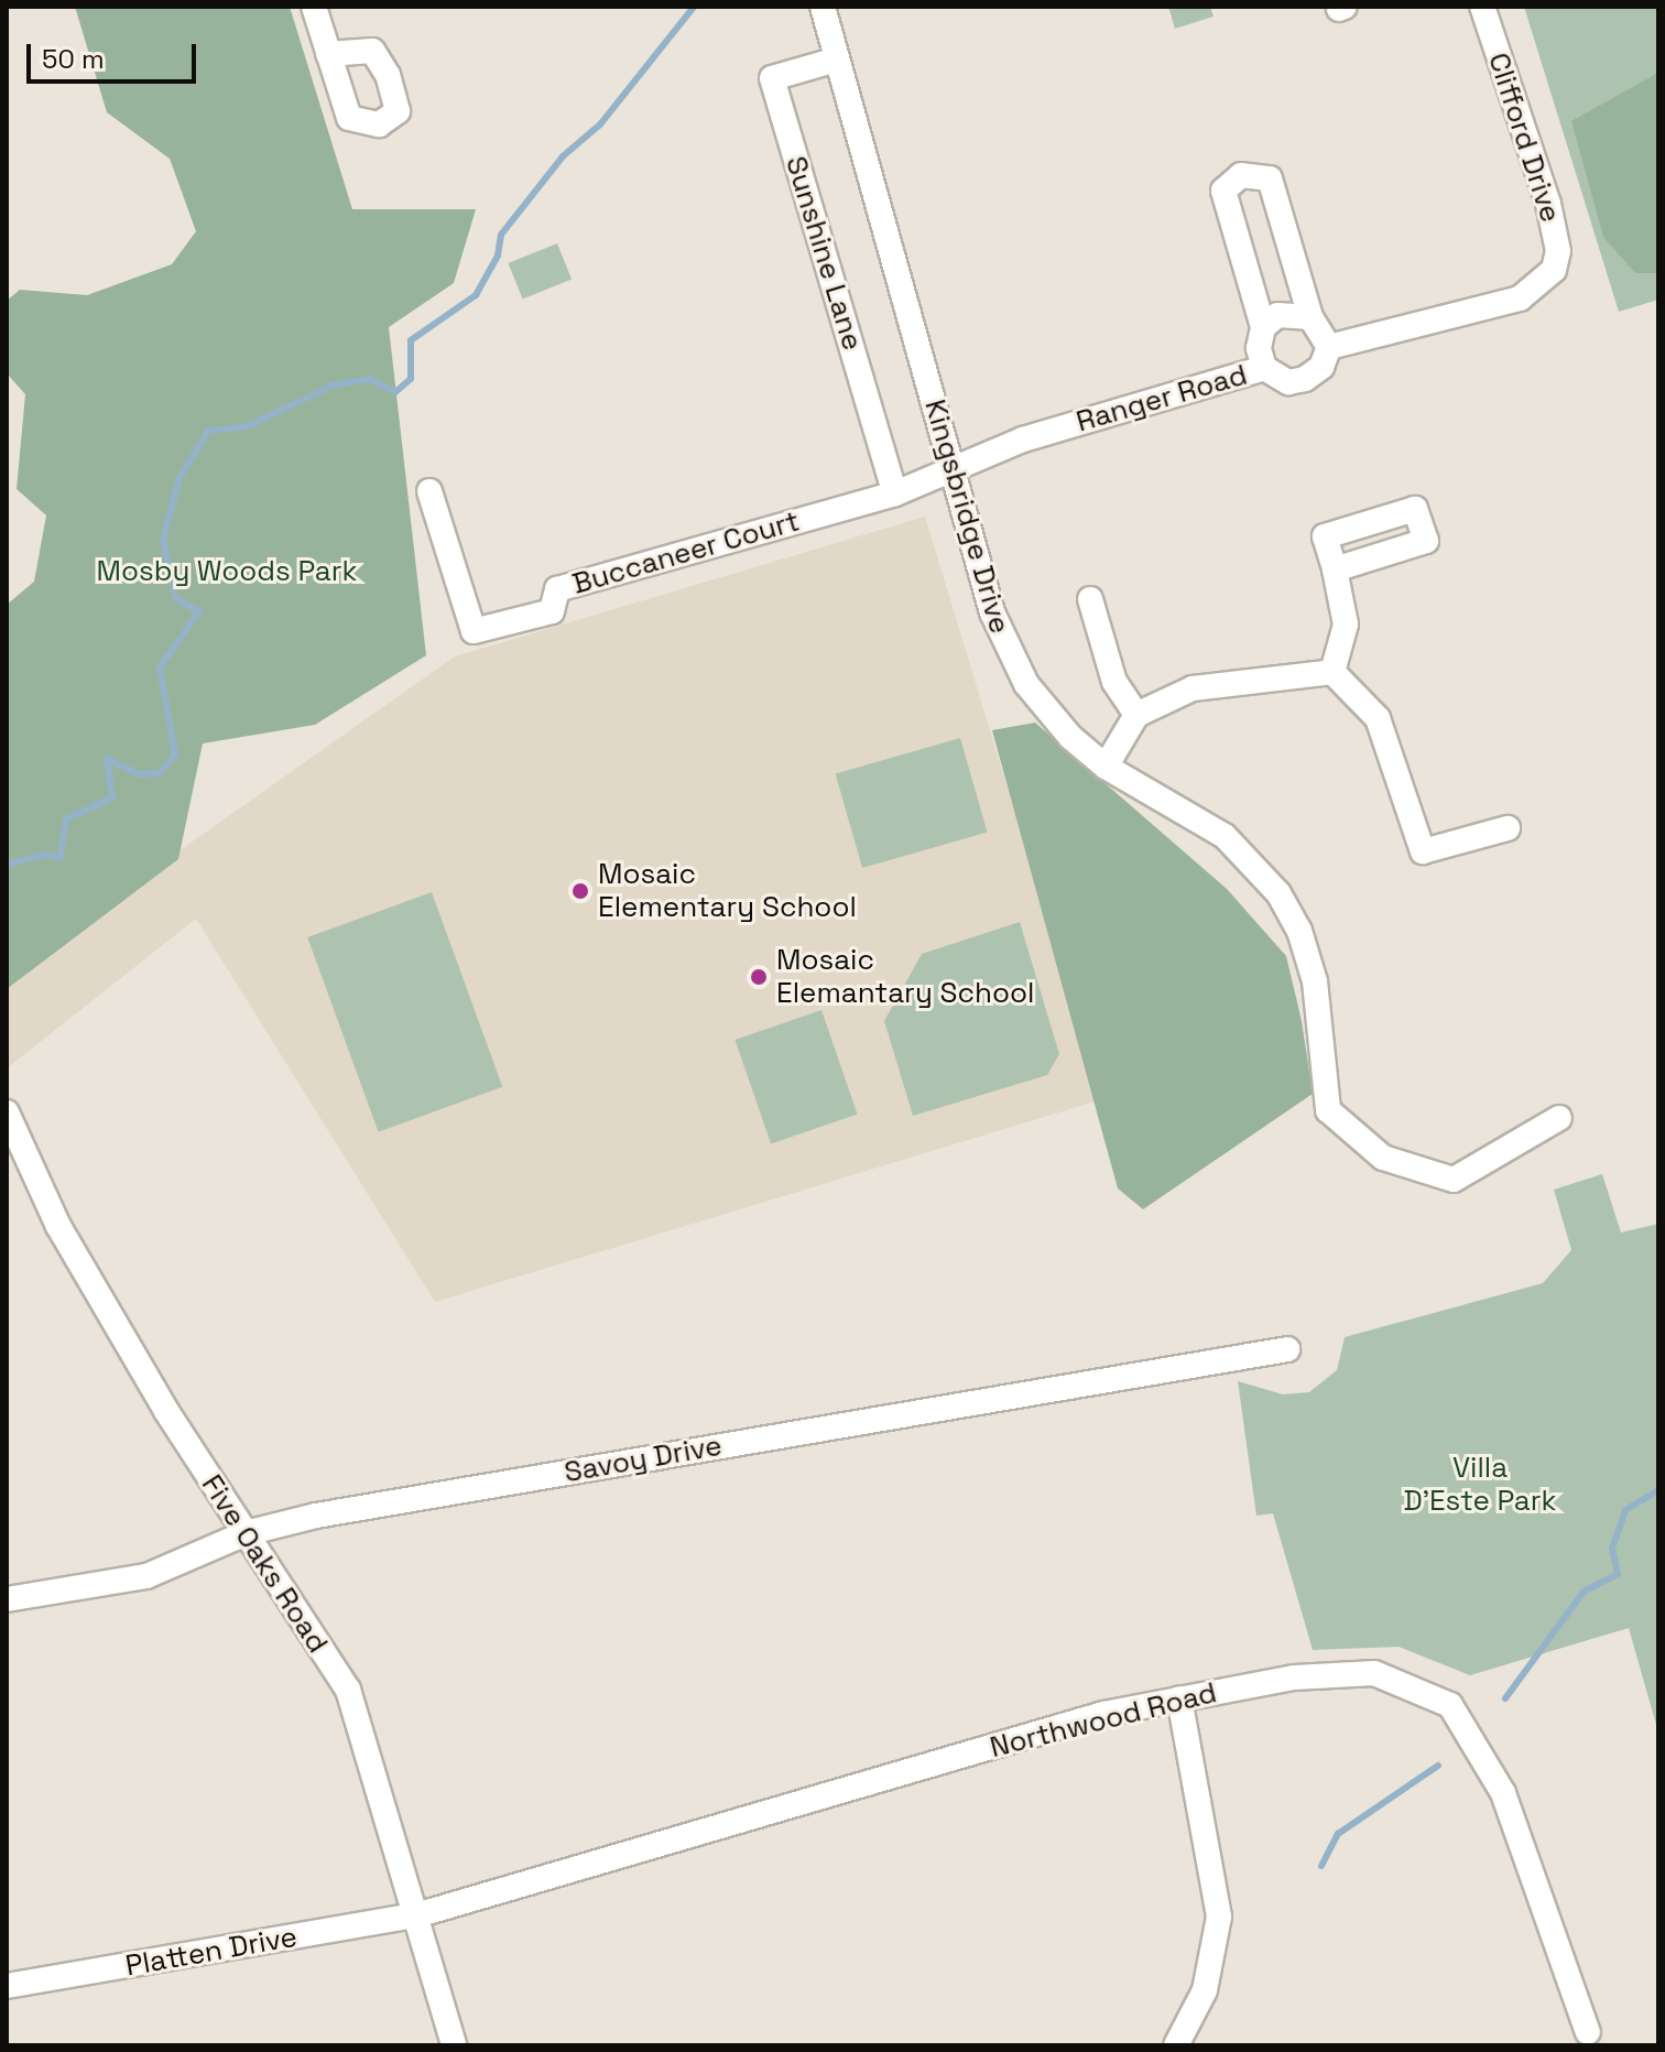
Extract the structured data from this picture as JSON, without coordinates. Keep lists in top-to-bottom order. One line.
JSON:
{"streets":{"street":["Clifford Drive","Sunshine Lane","Ranger Road","Kingsbridge Drive","Buccaneer Court","Savoy Drive","Five Oaks Road","Northwood Road","Platten Drive"]},"crossings":[["Clifford Drive","Ranger Road"],["Sunshine Lane","Kingsbridge Drive"],["Sunshine Lane","Buccaneer Court"],["Ranger Road","Kingsbridge Drive"],["Ranger Road","Buccaneer Court"],["Kingsbridge Drive","Buccaneer Court"],["Savoy Drive","Five Oaks Road"],["Five Oaks Road","Northwood Road"],["Five Oaks Road","Platten Drive"],["Northwood Road","Platten Drive"]],"parks":["Mosby Woods Park","Villa D'Este Park"],"places":["Mosaic Elementary School","Mosaic Elemantary School"],"scale_bar":"50 m"}
